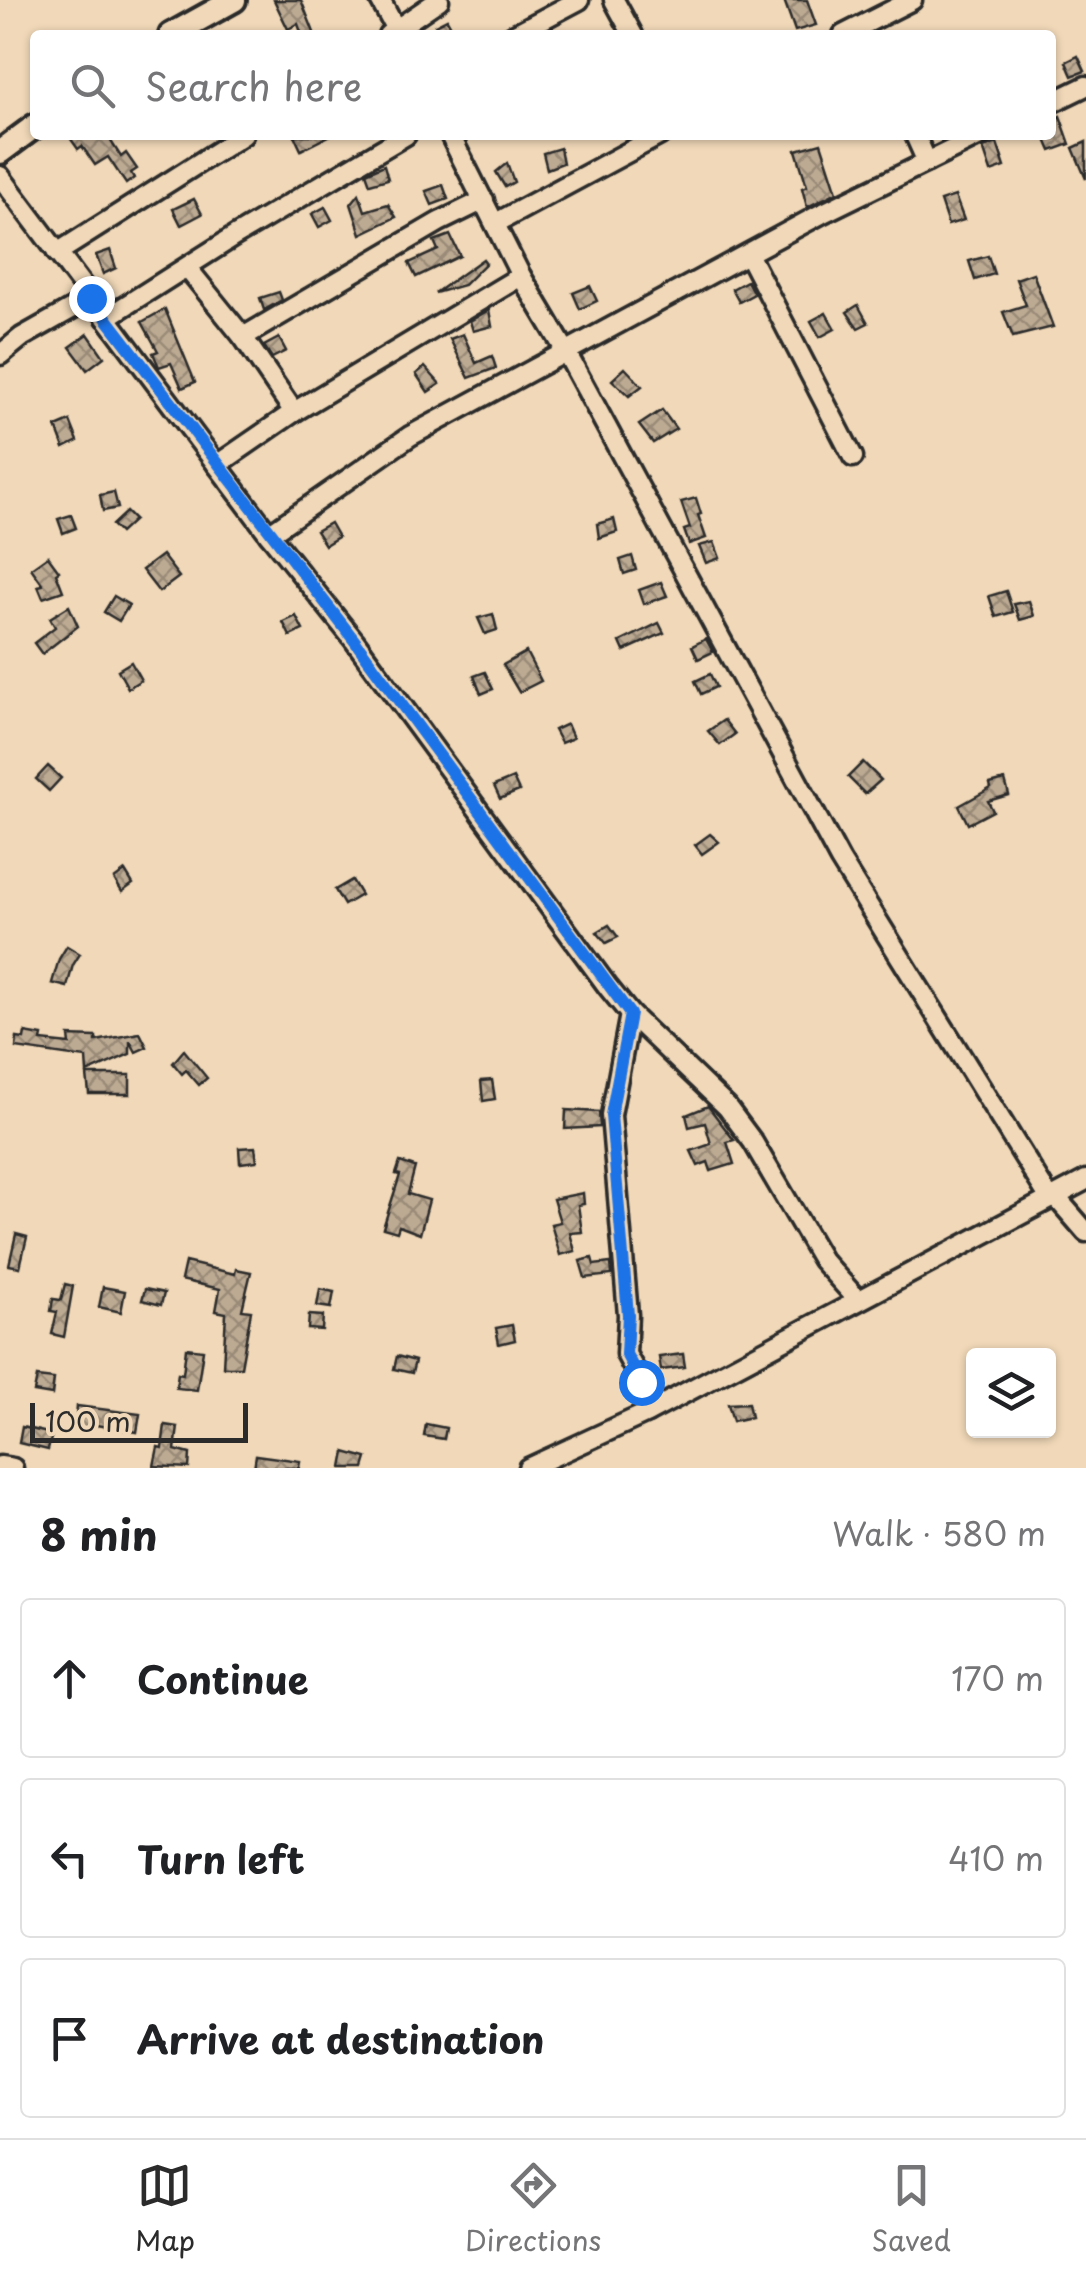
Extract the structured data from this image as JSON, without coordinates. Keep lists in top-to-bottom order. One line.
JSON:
{"scale_bar":"100 m","page":{"search":"Search here","scale":"100 m","heading":["8 min","Walk · 580 m"],"list":[["Continue","170 m"],["Turn left","410 m"],"Arrive at destination"],"nav":["Map","Directions","Saved"]}}
